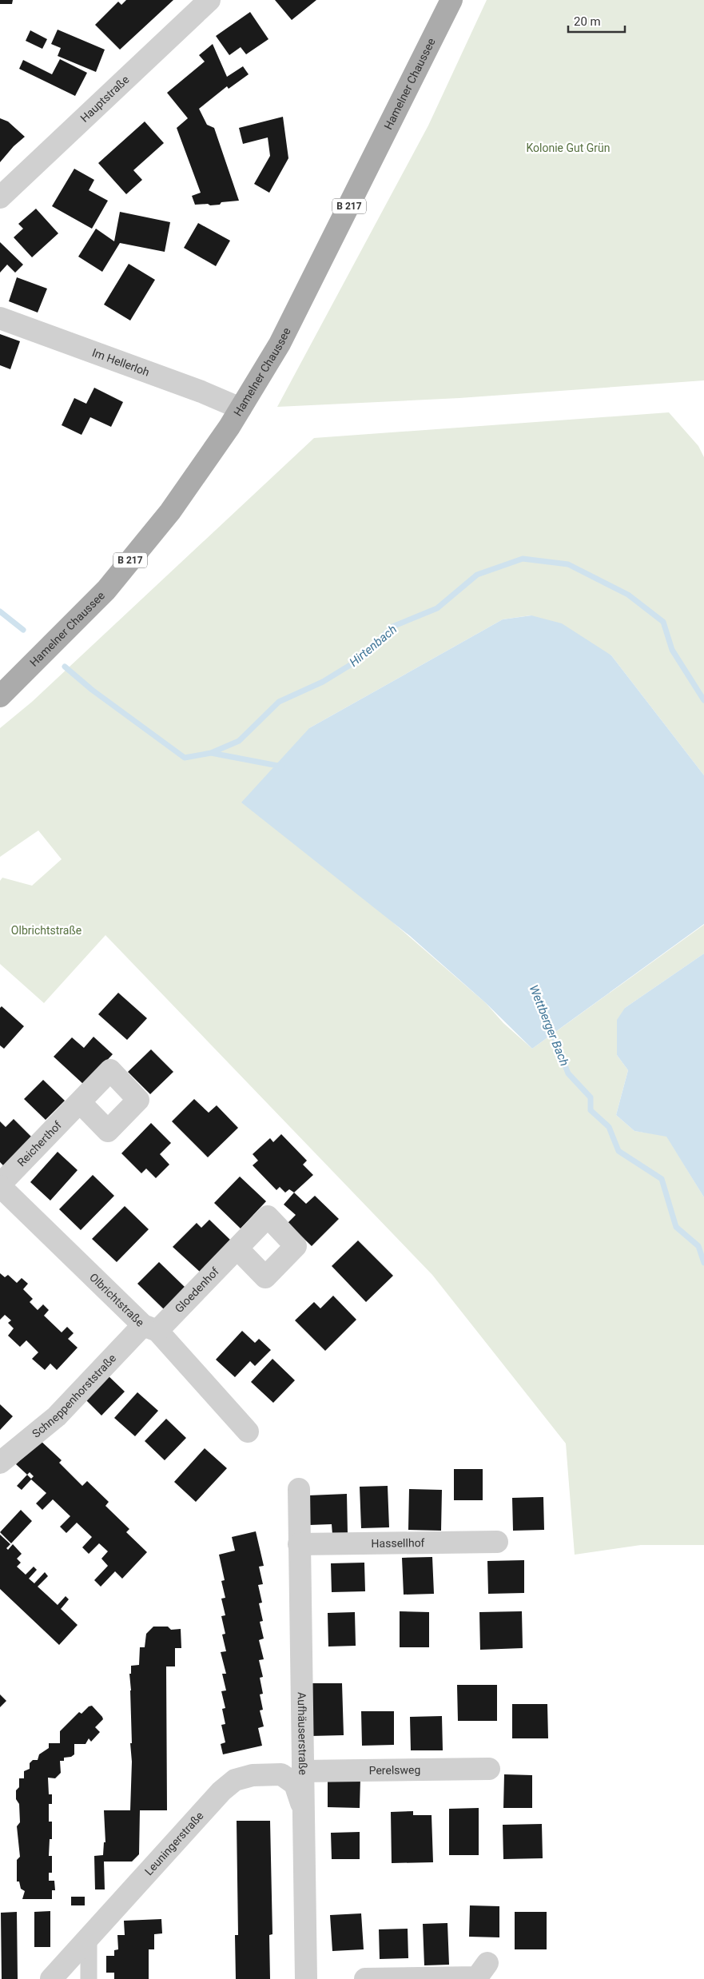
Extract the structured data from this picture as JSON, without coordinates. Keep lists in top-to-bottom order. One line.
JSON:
{"streets":{"main road":["Hamelner Chaussee","B 217"],"street":["Hauptstraße","Im Hellerloh","Reicherthof","Gloedenhof","Olbrichtstraße","Schneppenhorststraße","Hassellhof","Aufhäuserstraße","Perelsweg","Leuningerstraße"]},"crossings":[["Hamelner Chaussee","Im Hellerloh"],["Reicherthof","Olbrichtstraße"],["Gloedenhof","Olbrichtstraße"],["Gloedenhof","Schneppenhorststraße"],["Olbrichtstraße","Schneppenhorststraße"],["Hassellhof","Aufhäuserstraße"],["Aufhäuserstraße","Perelsweg"],["Aufhäuserstraße","Leuningerstraße"]],"water":["Hirtenbach","Wettberger Bach"],"parks":["Kolonie Gut Grün","Olbrichtstraße"],"scale_bar":"20 m"}
